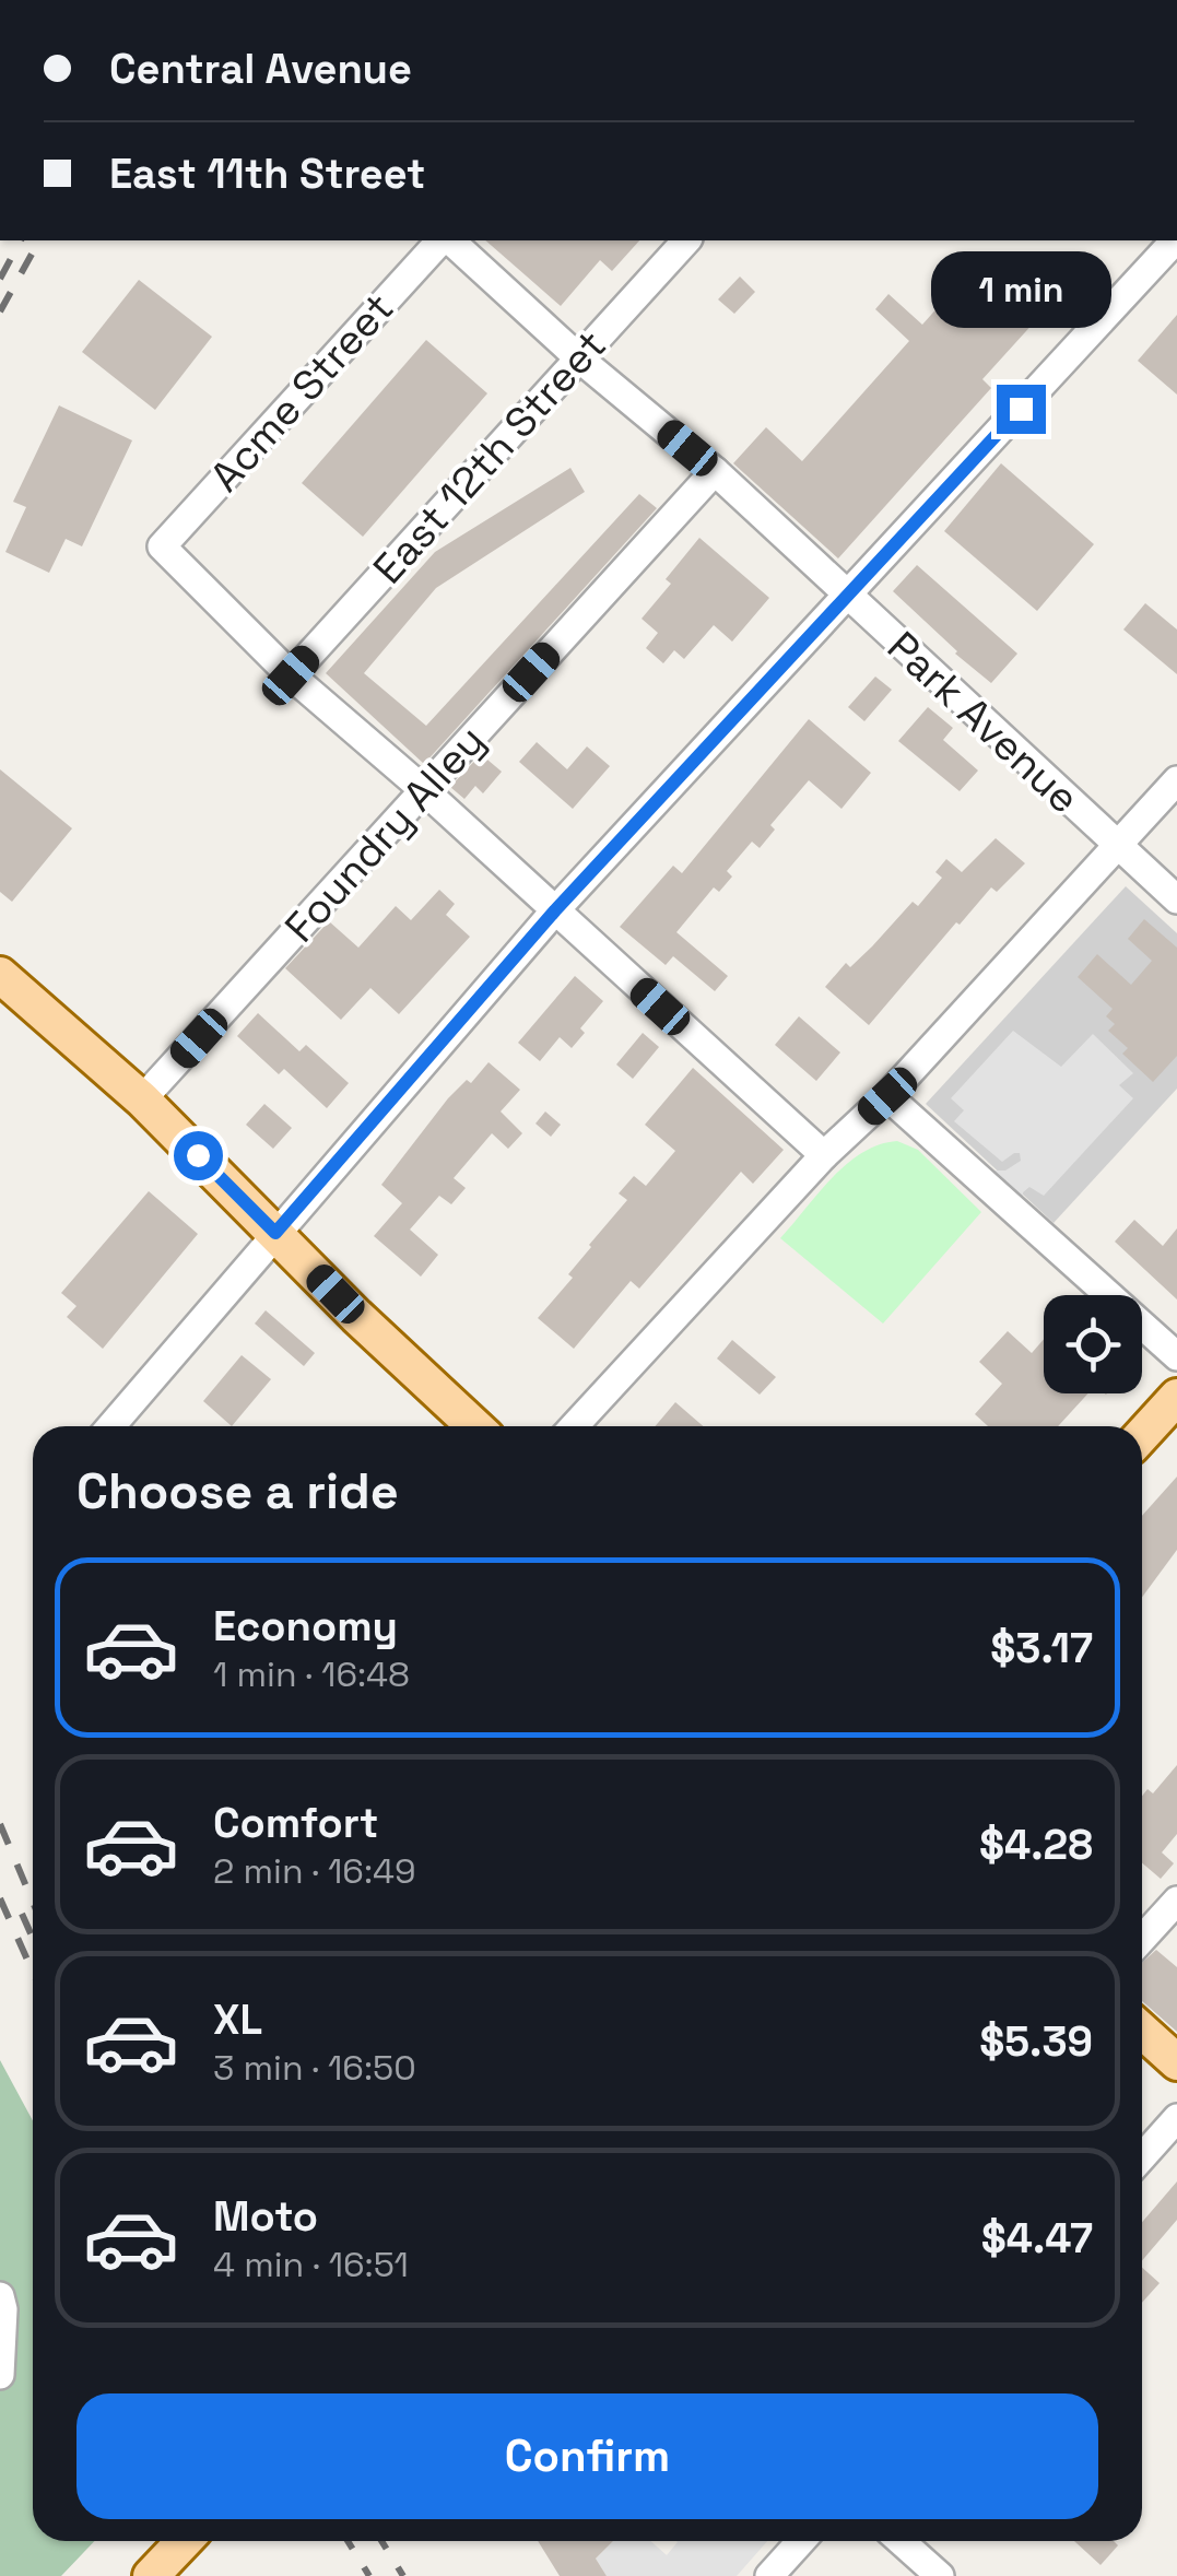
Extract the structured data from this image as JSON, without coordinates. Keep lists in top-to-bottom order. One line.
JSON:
{"streets":{"street":["Acme Street","East 12th Street","Park Avenue","Foundry Alley"]},"crossings":[["Acme Street","East 12th Street"],["East 12th Street","Park Avenue"],["Park Avenue","Foundry Alley"]],"page":{"banner":["Central Avenue","East 11th Street"],"bubble":"1 min","heading":"Choose a ride","list":[{"name":"Economy","note":"1 min · 16:48","value":"$3.17"},{"name":"Comfort","note":"2 min · 16:49","value":"$4.28"},{"name":"XL","note":"3 min · 16:50","value":"$5.39"},{"name":"Moto","note":"4 min · 16:51","value":"$4.47"}],"buttons":"Confirm"}}
